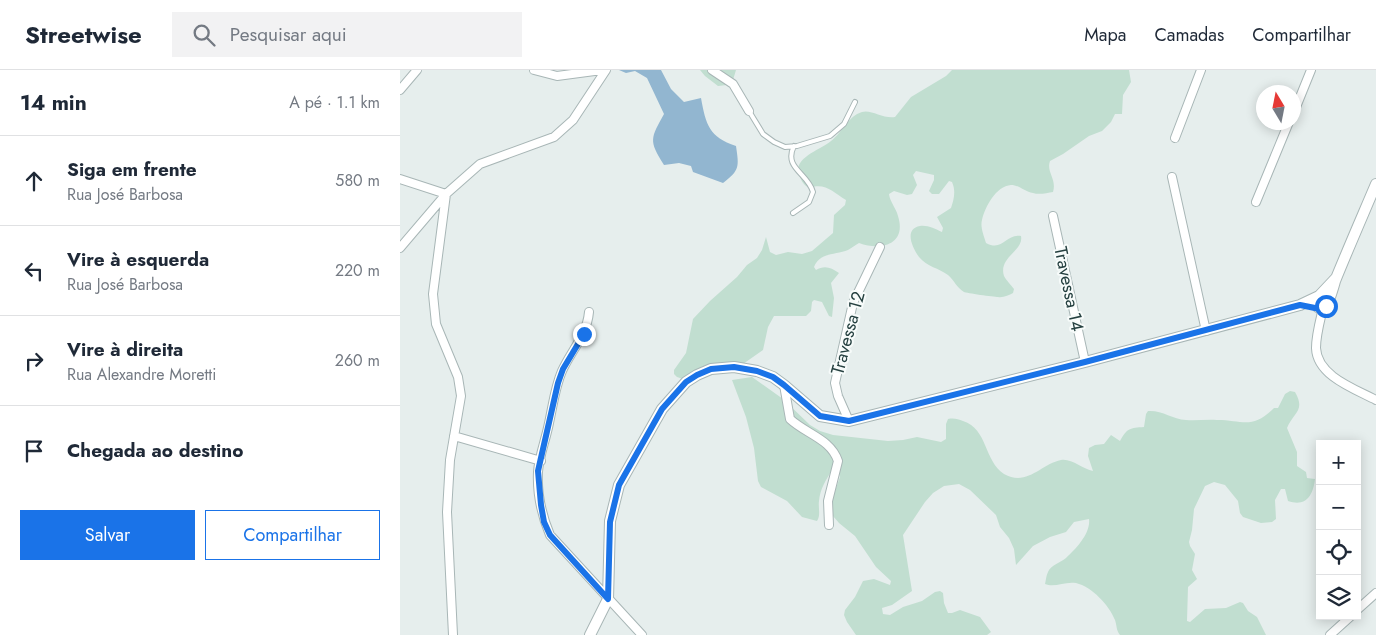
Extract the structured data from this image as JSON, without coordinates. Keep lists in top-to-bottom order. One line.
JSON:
{"streets":{"street":["Travessa 14","Travessa 12"]},"north":"top","page":{"header":"Streetwise","search":"Pesquisar aqui","nav":["Mapa","Camadas","Compartilhar"],"heading":["14 min","A pé · 1.1 km"],"list":[["Siga em frente","Rua José Barbosa","580 m"],["Vire à esquerda","Rua José Barbosa","220 m"],["Vire à direita","Rua Alexandre Moretti","260 m"],"Chegada ao destino"],"map_buttons":["+","−"],"buttons":["Salvar","Compartilhar"]}}
